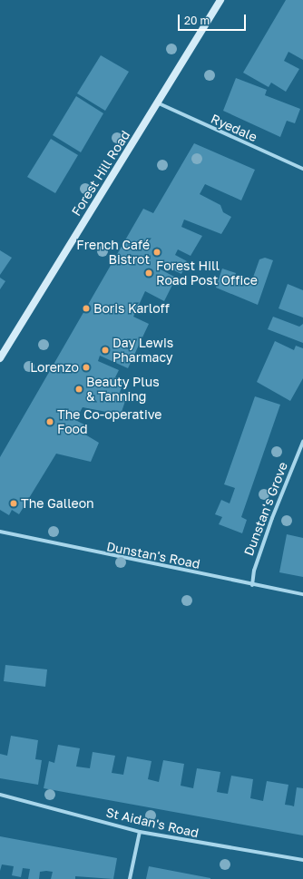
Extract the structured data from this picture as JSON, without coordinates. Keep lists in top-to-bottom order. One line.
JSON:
{"streets":{"main road":["Forest Hill Road"],"street":["Ryedale","Dunstan's Grove","Dunstan's Road","St Aidan's Road"]},"crossings":[["Ryedale","Forest Hill Road"],["Dunstan's Grove","Dunstan's Road"]],"places":["French Café Bistrot","Forest Hill Road Post Office","Boris Karloff","Day Lewis Pharmacy","Lorenzo","Beauty Plus & Tanning","The Co-operative Food","The Galleon"],"scale_bar":"20 m"}
